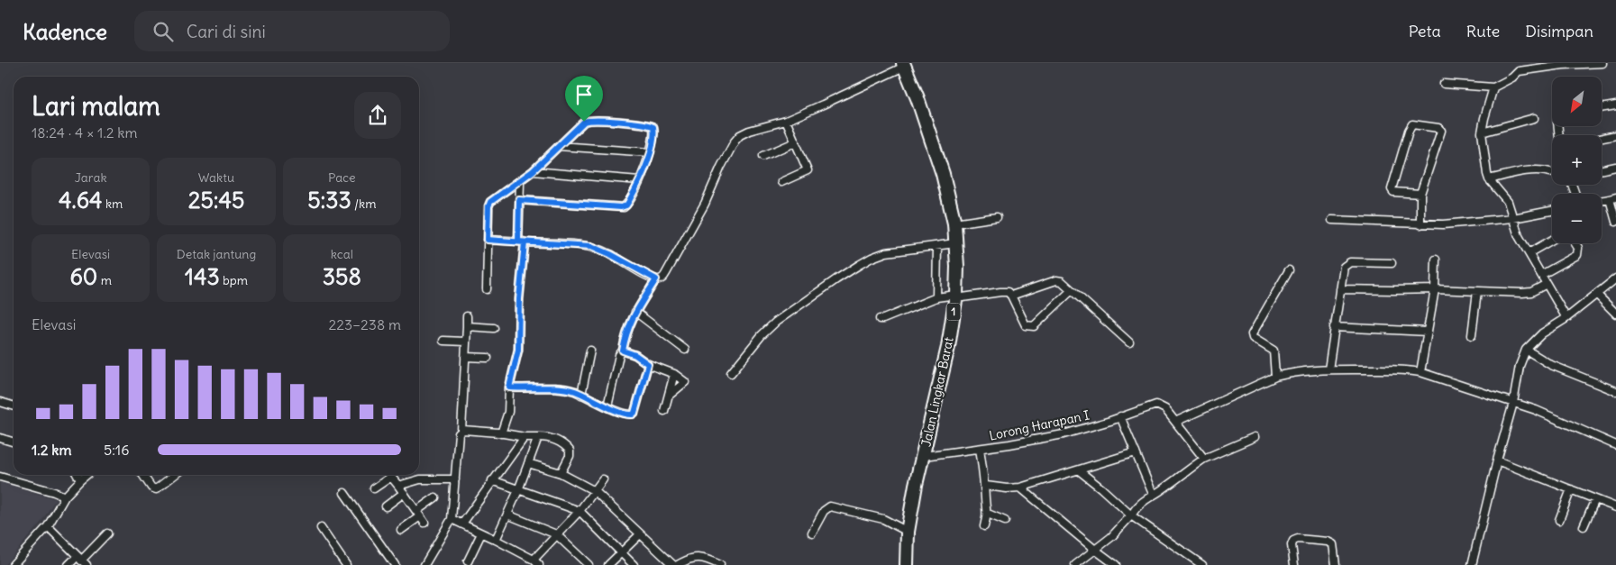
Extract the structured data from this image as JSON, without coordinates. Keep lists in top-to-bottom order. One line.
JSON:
{"streets":{"highway":["1","Jalan Lingkar Barat"],"street":["Lorong Harapan I"]},"crossings":[["Jalan Lingkar Barat","Lorong Harapan I"]],"north":"bottom left","page":{"header":"Kadence","search":"Cari di sini","nav":["Peta","Rute","Disimpan"],"map_buttons":["+","−"],"heading":["Lari malam","18:24 · 4 × 1.2 km"],"stats":[["Jarak","4.64 km"],["Waktu","25:45"],["Pace","5:33 /km"],["Elevasi","60 m"],["Detak jantung","143 bpm"],["kcal","358"]],"chart":["Elevasi","223–238 m"],"list":[{"name":"1.2 km","note":"5:16"}]}}
